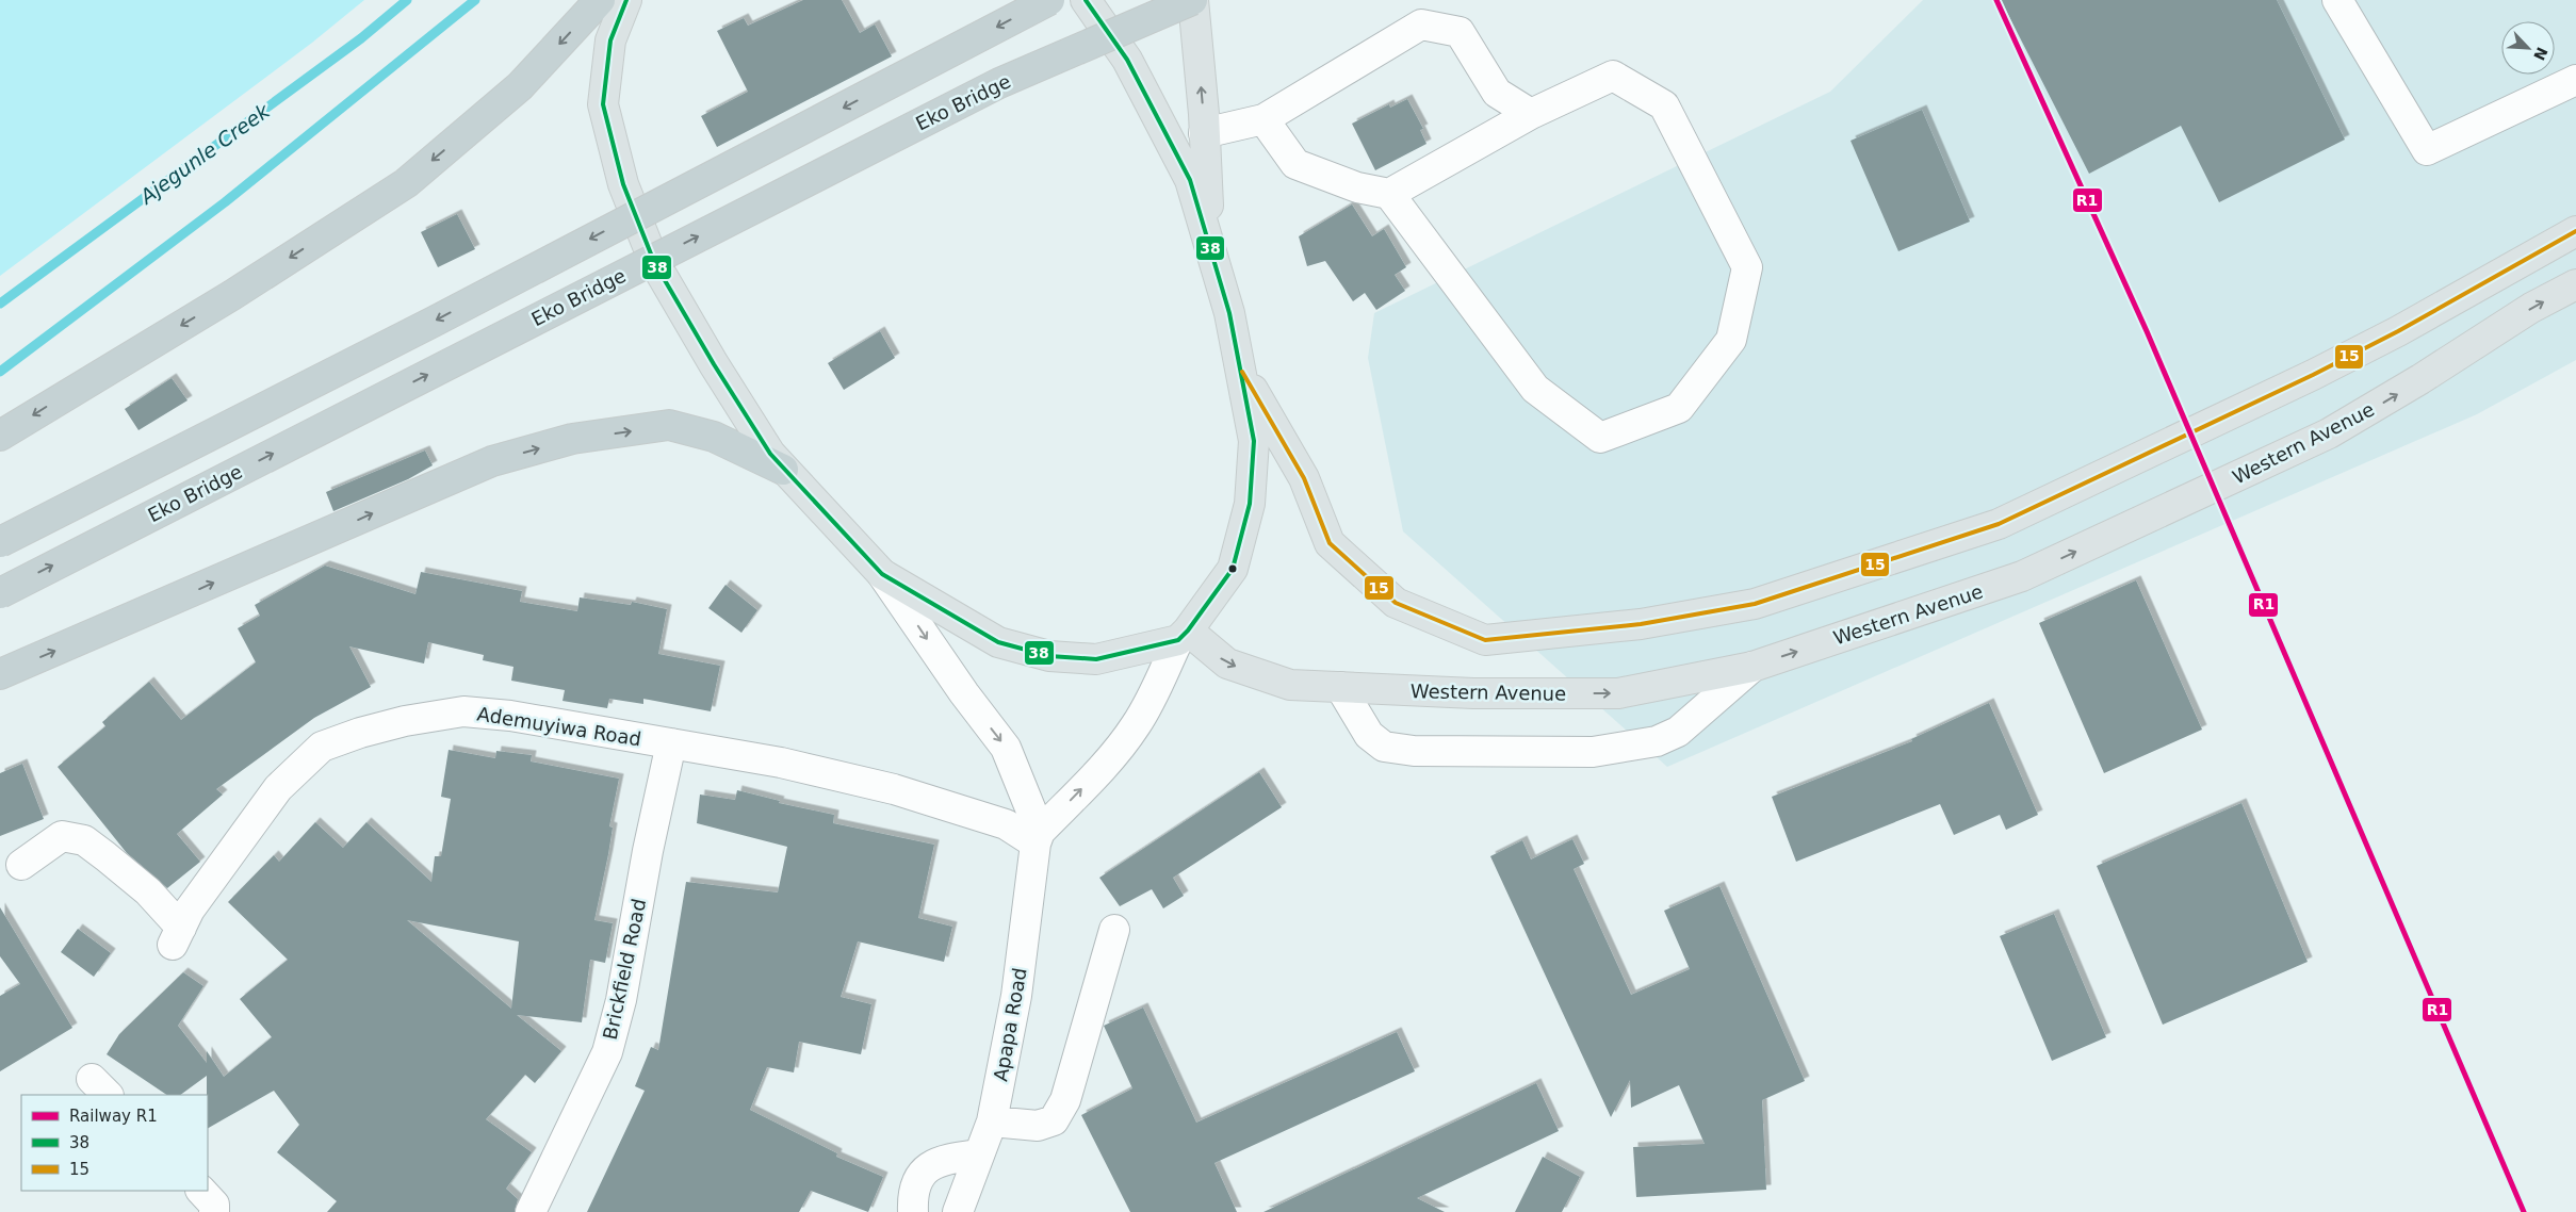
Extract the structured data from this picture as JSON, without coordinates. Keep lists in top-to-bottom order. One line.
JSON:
{"streets":{"highway":["Eko Bridge"],"main road":["Western Avenue"],"street":["Ademuyiwa Road","Brickfield Road","Apapa Road"]},"crossings":[["Ademuyiwa Road","Brickfield Road"],["Ademuyiwa Road","Apapa Road"]],"one_way":["Western Avenue","Apapa Road"],"water":["Ajegunle Creek"],"lines":["rail line R1","transit line 38","transit line 15"],"legend":["Railway R1","38","15"],"north":"bottom right"}
